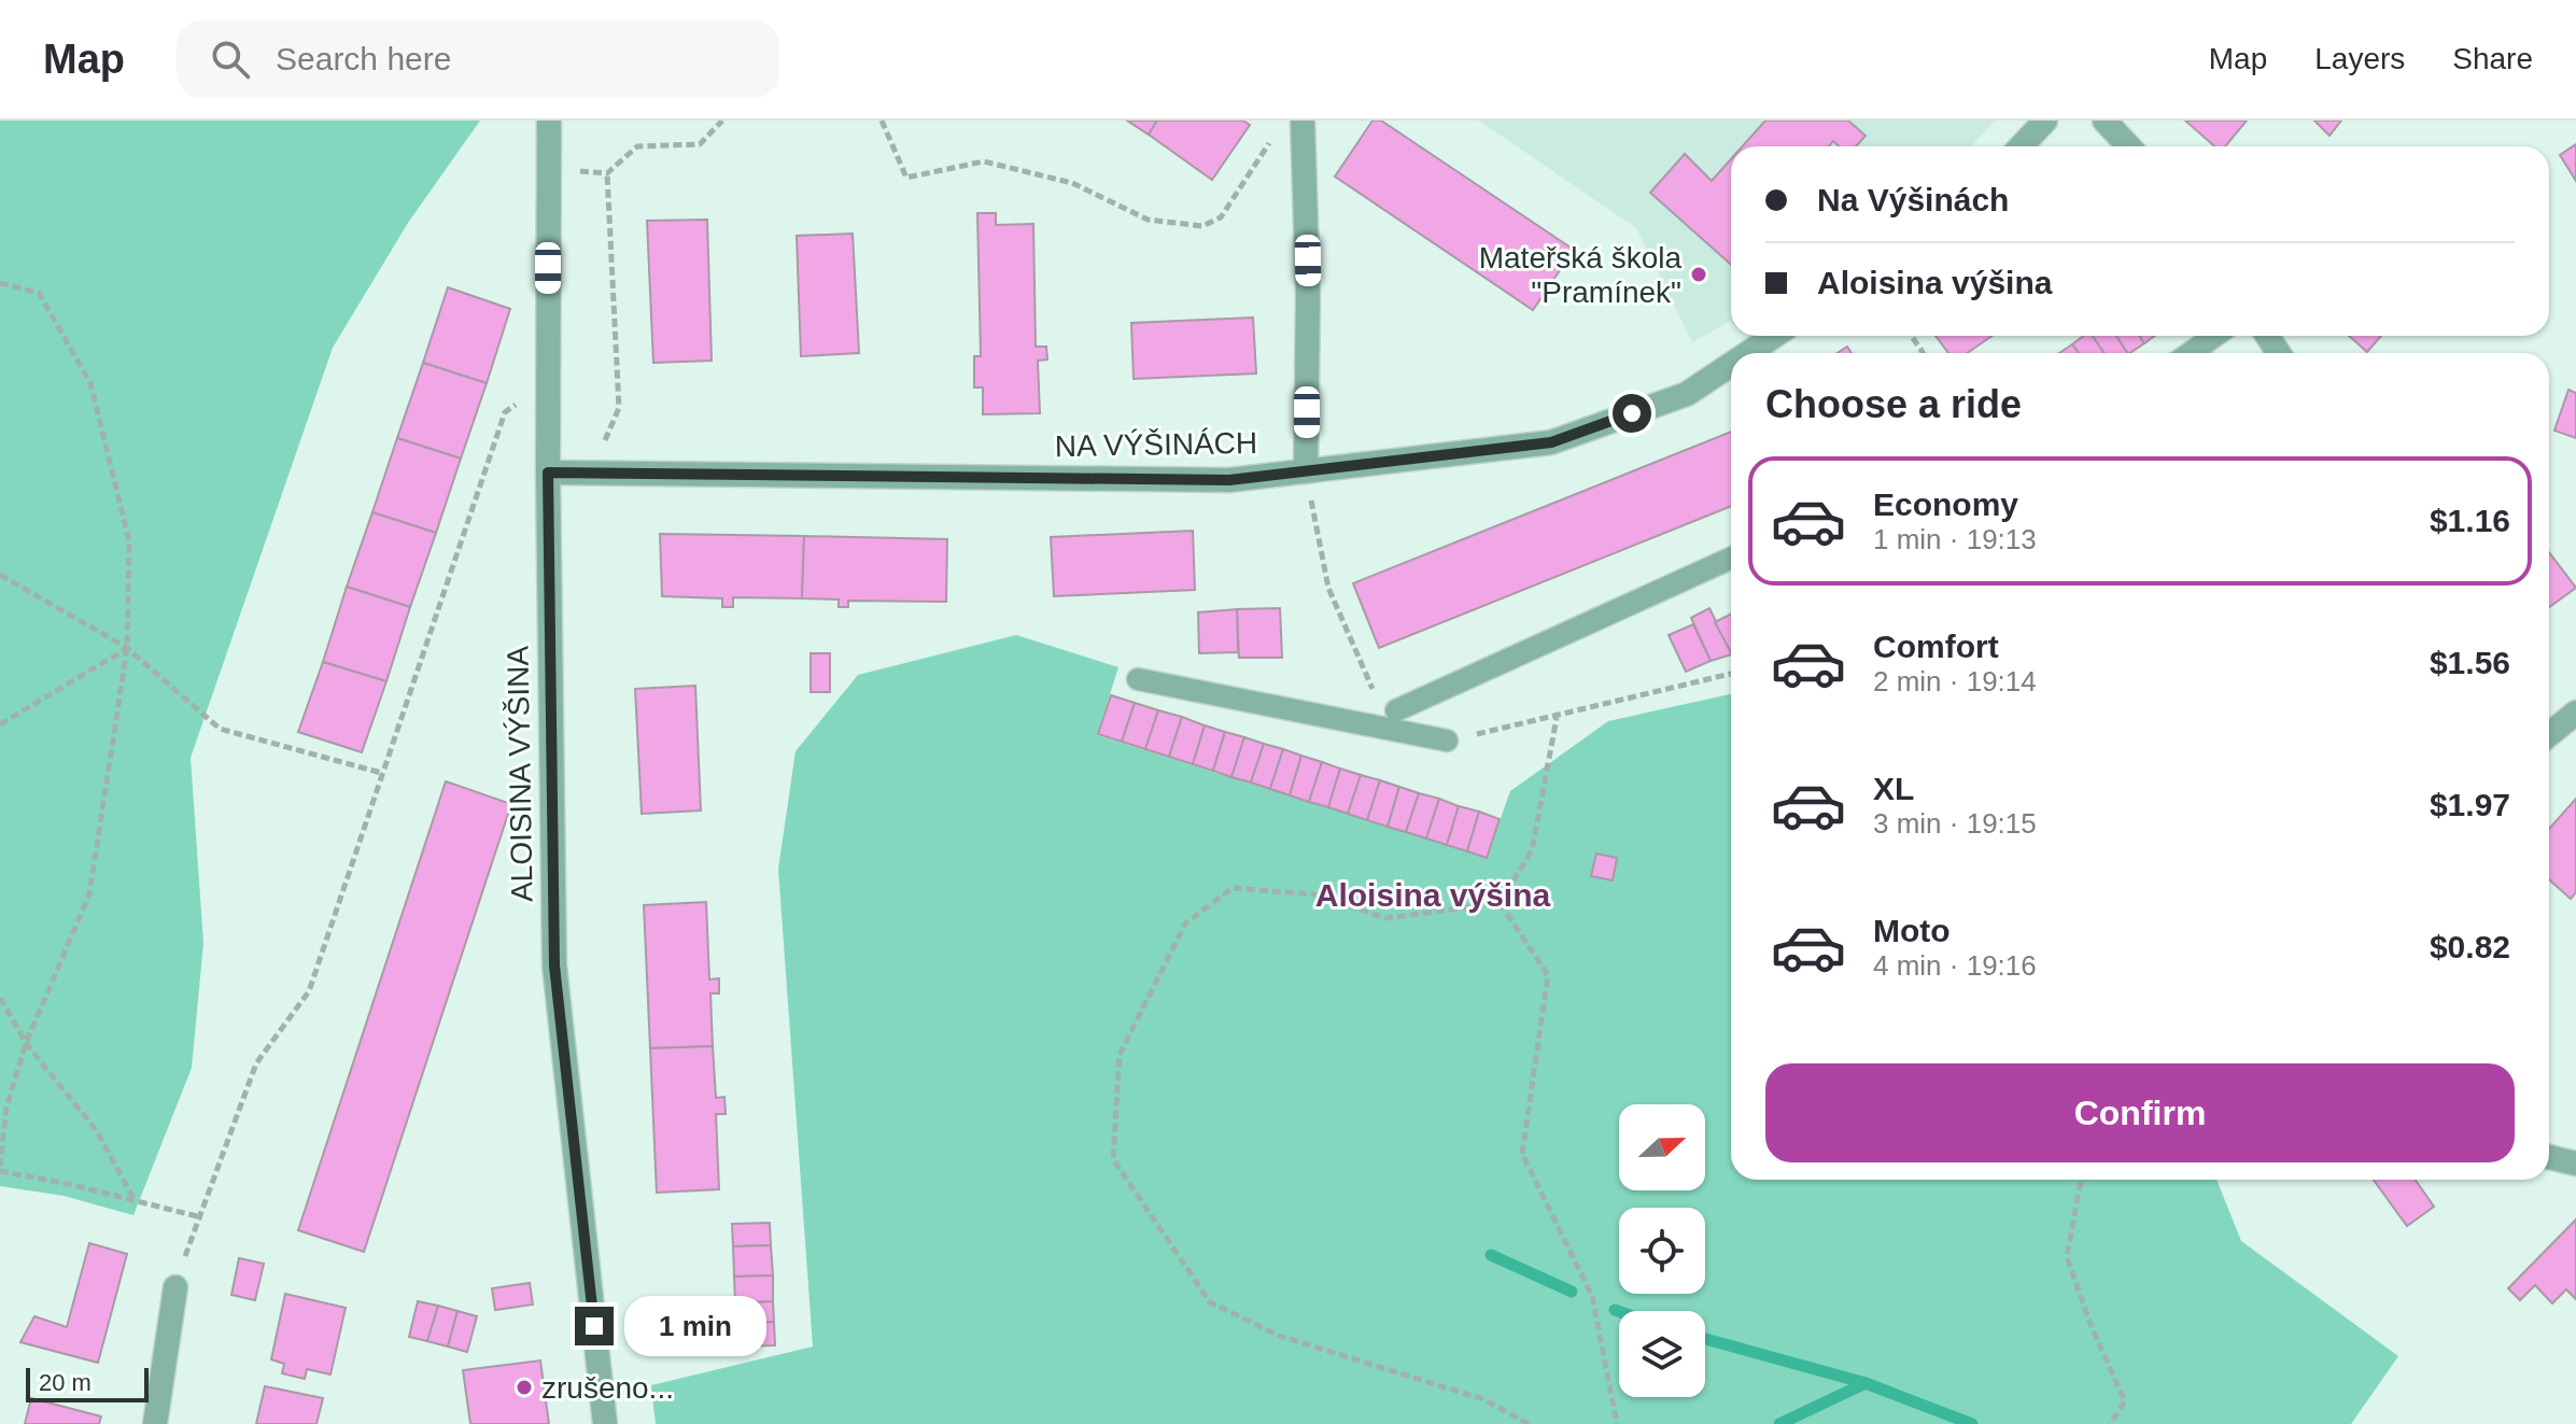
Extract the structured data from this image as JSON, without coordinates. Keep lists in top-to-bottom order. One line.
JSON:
{"streets":{"street":["NA VÝŠINÁCH","ALOISINA VÝŠINA"]},"crossings":[["NA VÝŠINÁCH","ALOISINA VÝŠINA"]],"districts":["Aloisina výšina"],"places":["Mateřská škola \"Pramínek\"","zrušeno..."],"scale_bar":"20 m","north":"right","page":{"header":"Map","search":"Search here","nav":["Map","Layers","Share"],"banner":["Na Výšinách","Aloisina výšina"],"heading":"Choose a ride","list":[{"name":"Economy","note":"1 min · 19:13","value":"$1.16"},{"name":"Comfort","note":"2 min · 19:14","value":"$1.56"},{"name":"XL","note":"3 min · 19:15","value":"$1.97"},{"name":"Moto","note":"4 min · 19:16","value":"$0.82"}],"buttons":"Confirm","bubble":"1 min","scale":"20 m"}}
